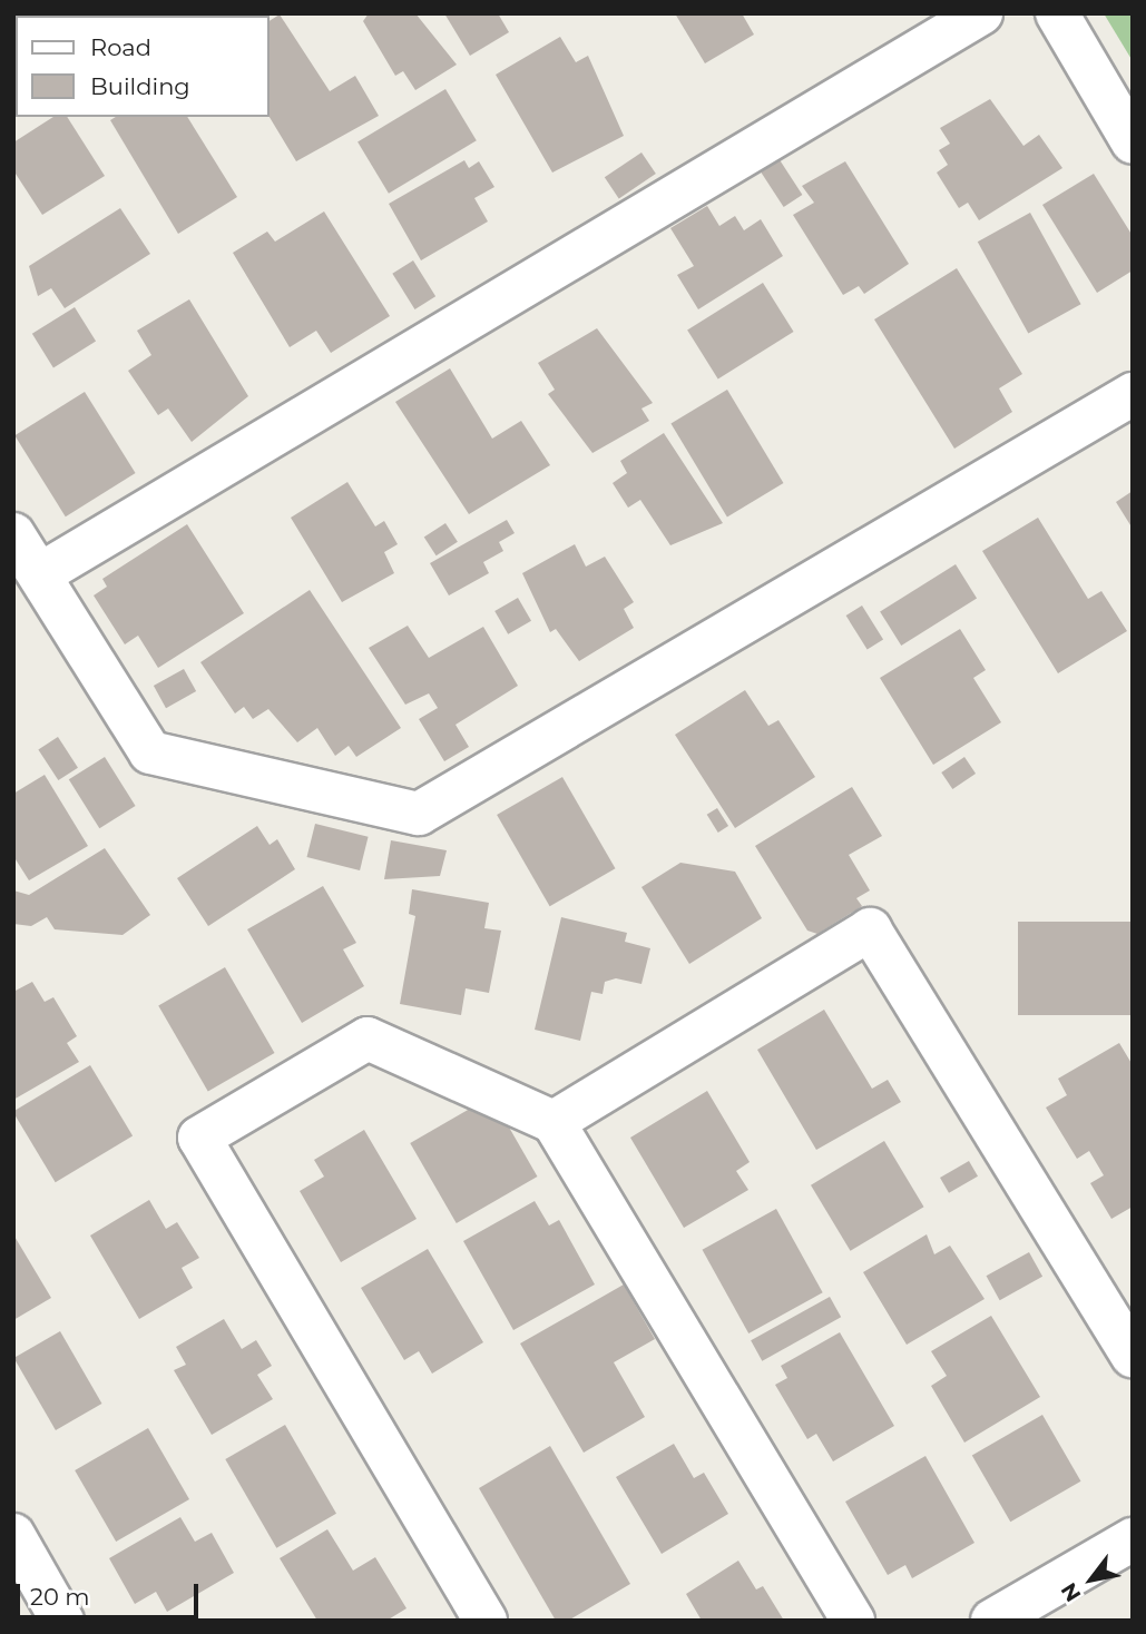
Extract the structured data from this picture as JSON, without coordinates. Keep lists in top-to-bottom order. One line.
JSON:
{"legend":["Road","Building"],"scale_bar":"20 m","north":"bottom left"}
